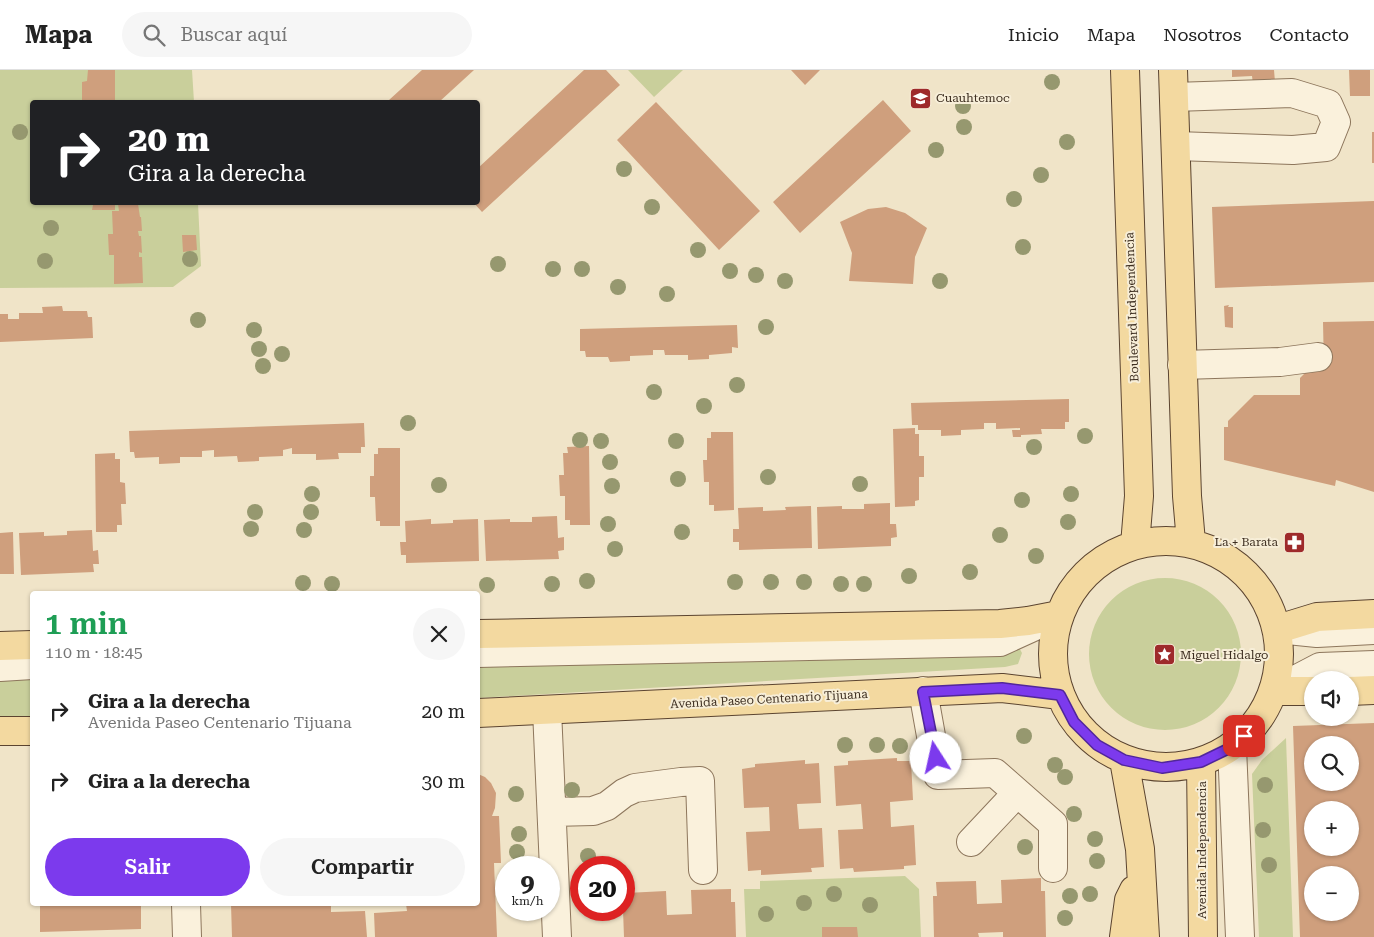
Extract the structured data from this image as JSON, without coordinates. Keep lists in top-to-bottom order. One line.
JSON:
{"streets":{"main road":["Boulevard Independencia","Avenida Paseo Centenario Tijuana","Avenida Independencia"]},"places":{"school or university":["Cuauhtemoc"],"pharmacy":["La + Barata"],"place":["Miguel Hidalgo"]},"page":{"header":"Mapa","search":"Buscar aquí","nav":["Inicio","Mapa","Nosotros","Contacto"],"turn":["20 m","Gira a la derecha"],"heading":["1 min","110 m · 18:45"],"map_buttons":["+","−"],"list":[{"name":"Gira a la derecha","note":"Avenida Paseo Centenario Tijuana","value":"20 m"},{"name":"Gira a la derecha","value":"30 m"}],"buttons":["Salir","Compartir"],"speed":"9 km/h","limit":"20"}}
